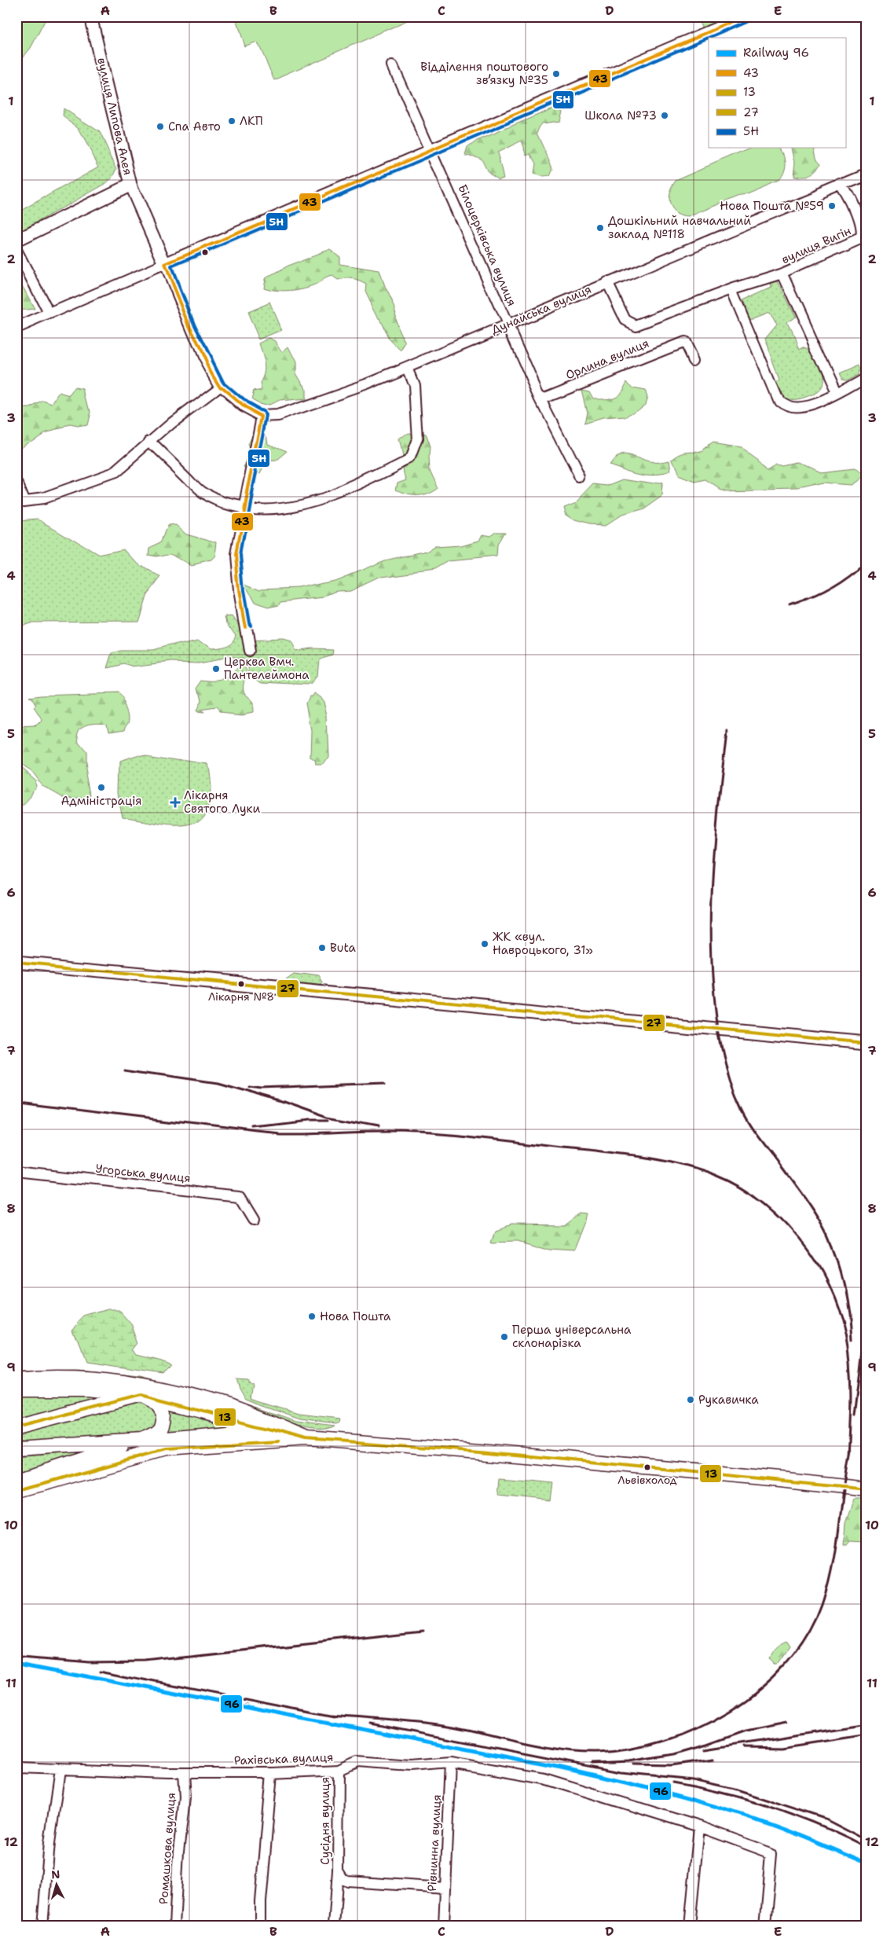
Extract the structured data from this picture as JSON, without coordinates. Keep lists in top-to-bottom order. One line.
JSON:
{"streets":{"street":["вулиця Липова Алея","Білоцерківська вулиця","вулиця Вигін","Дунайська вулиця","Орлина вулиця","Угорська вулиця","Рахівська вулиця","Сусідня вулиця","Рівнинна вулиця","Ромашкова вулиця"]},"crossings":[["Білоцерківська вулиця","Дунайська вулиця"],["Білоцерківська вулиця","Орлина вулиця"],["вулиця Вигін","Дунайська вулиця"],["Рахівська вулиця","Сусідня вулиця"],["Рахівська вулиця","Рівнинна вулиця"],["Рахівська вулиця","Ромашкова вулиця"],["Сусідня вулиця","Рівнинна вулиця"]],"places":{"other":["Відділення поштового зв’язку №35","Школа №73","ЛКП","Спа Авто","Нова Пошта №59","Дошкільний навчальний заклад №118","Церква Вмч. Пантелеймона","Адміністрація","ЖК «вул. Навроцького, 31»","Buta","Лікарня №8","Нова Пошта","Перша універсальна склонарізка","Рукавичка","Львівхолод"],"health":["Лікарня Святого Луки"]},"lines":["transit line 43","transit line 5Н","transit line 27","transit line 13","rail line 96"],"legend":["Railway 96","43","13","27","5Н"],"north":"top","grid":{"columns":["A","B","C","D","E"],"rows":["1","2","3","4","5","6","7","8","9","10","11","12"]}}
